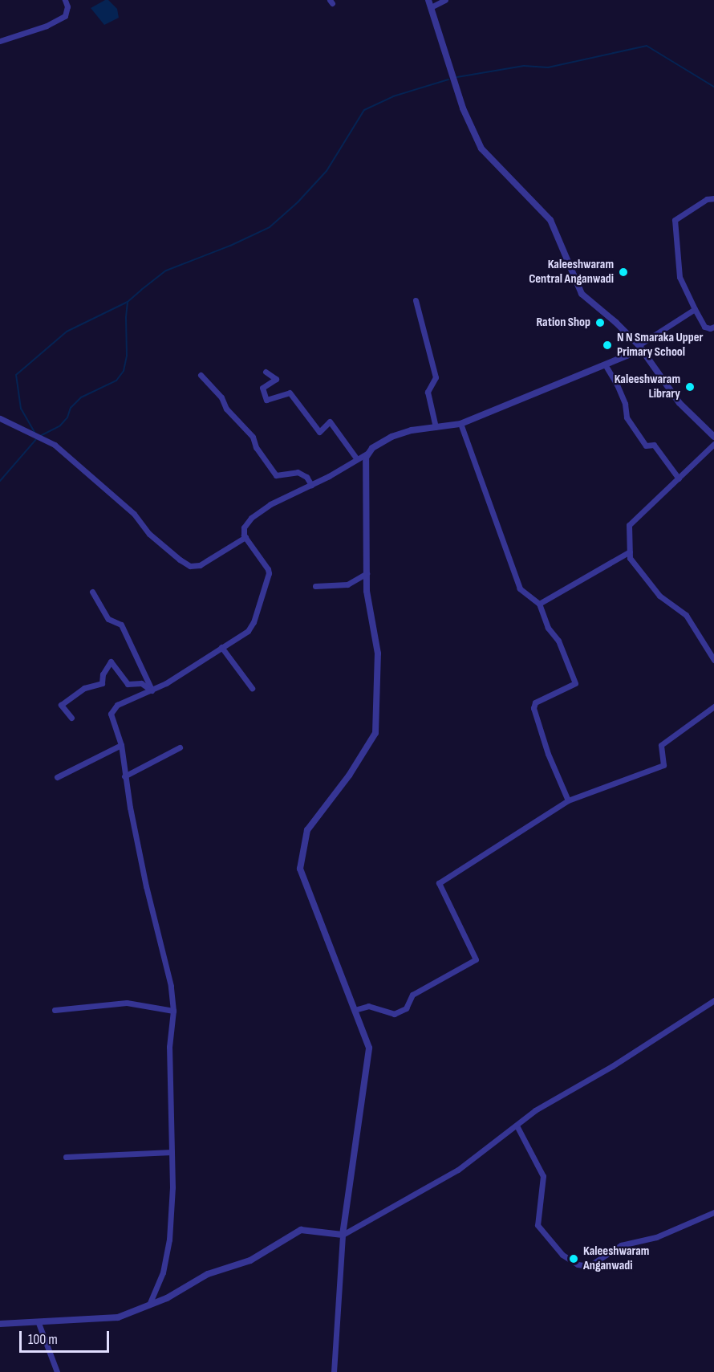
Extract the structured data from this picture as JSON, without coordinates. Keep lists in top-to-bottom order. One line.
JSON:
{"places":["Kaleeshwaram Central Anganwadi","Ration Shop","N N Smaraka Upper Primary School","Kaleeshwaram Library","Kaleeshwaram Anganwadi"],"scale_bar":"100 m"}
